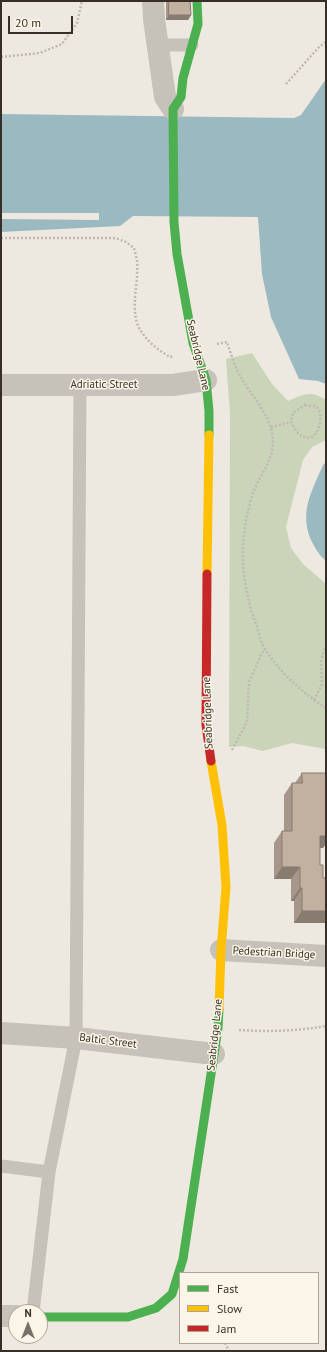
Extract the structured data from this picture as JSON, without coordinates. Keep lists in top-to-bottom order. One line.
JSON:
{"streets":{"street":["Seabridge Lane","Adriatic Street","Pedestrian Bridge","Baltic Street"]},"crossings":[["Seabridge Lane","Adriatic Street"],["Seabridge Lane","Pedestrian Bridge"],["Seabridge Lane","Baltic Street"]],"legend":["Fast","Slow","Jam"],"scale_bar":"20 m","north":"top"}
